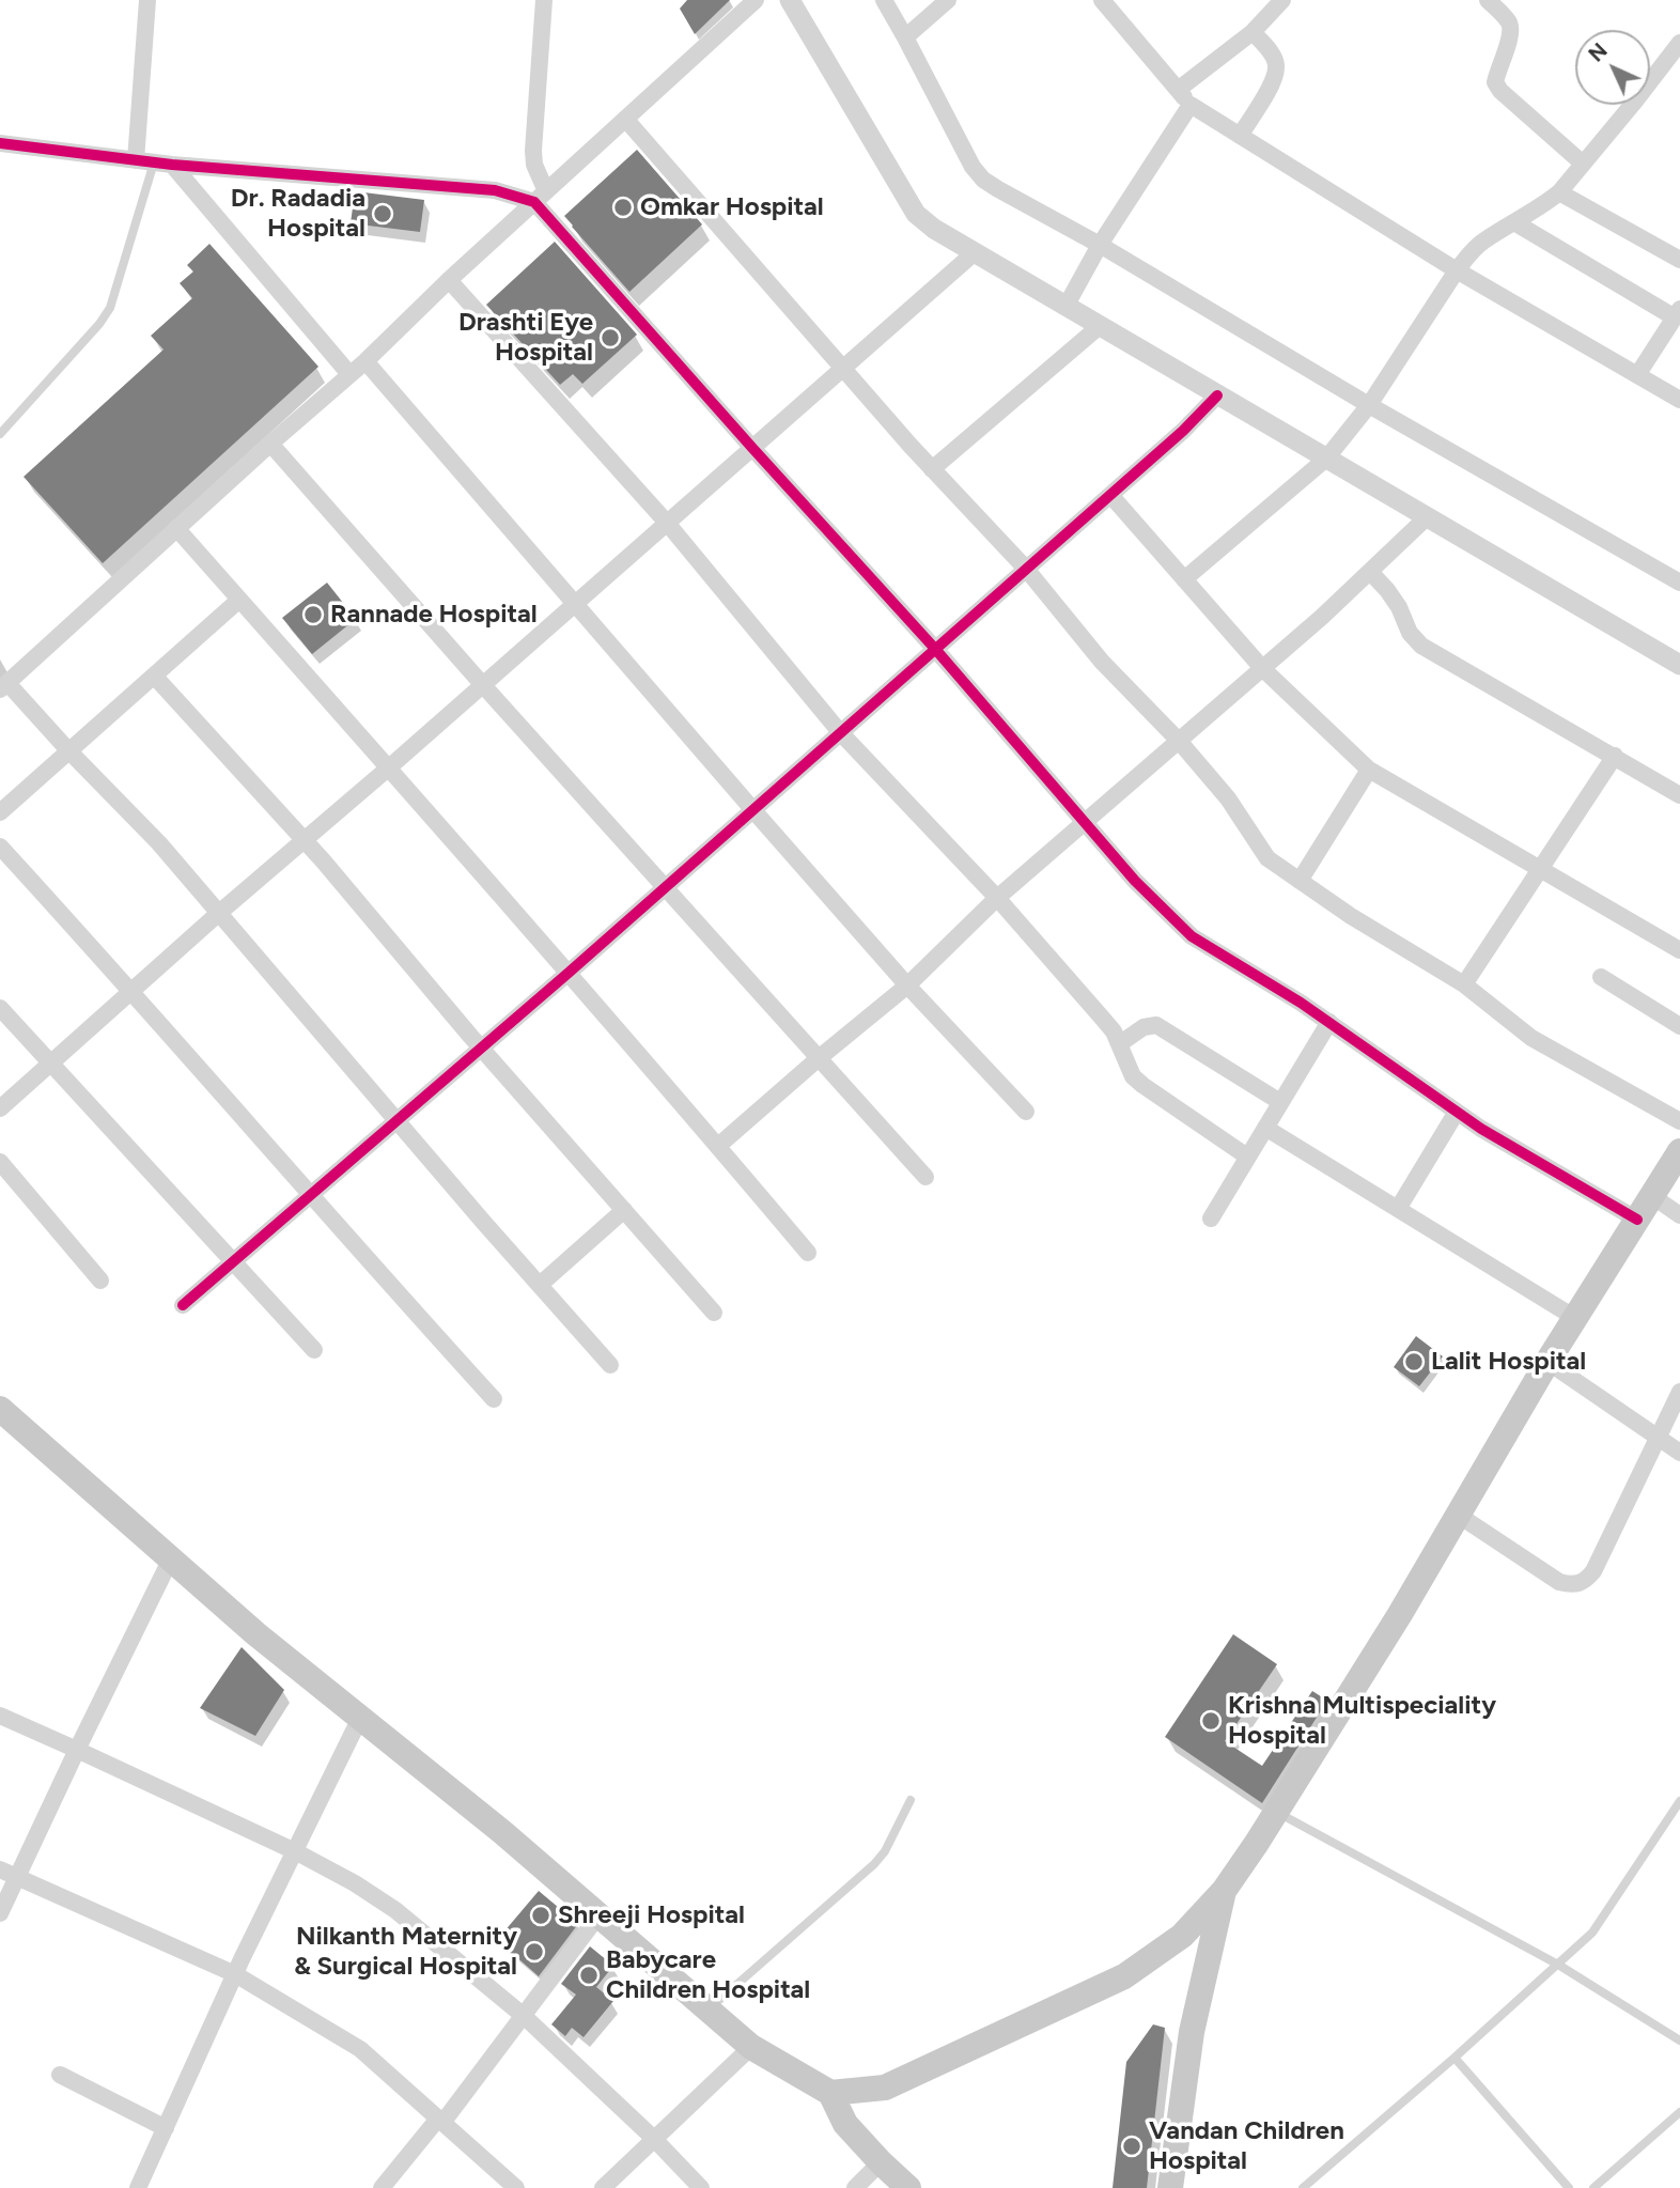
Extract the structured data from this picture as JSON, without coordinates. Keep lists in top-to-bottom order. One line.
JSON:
{"places":["Omkar Hospital","Dr. Radadia Hospital","Drashti Eye Hospital","Rannade Hospital","Lalit Hospital","Krishna Multispeciality Hospital","Shreeji Hospital","Nilkanth Maternity & Surgical Hospital","Babycare Children Hospital","Vandan Children Hospital"],"north":"top left"}
